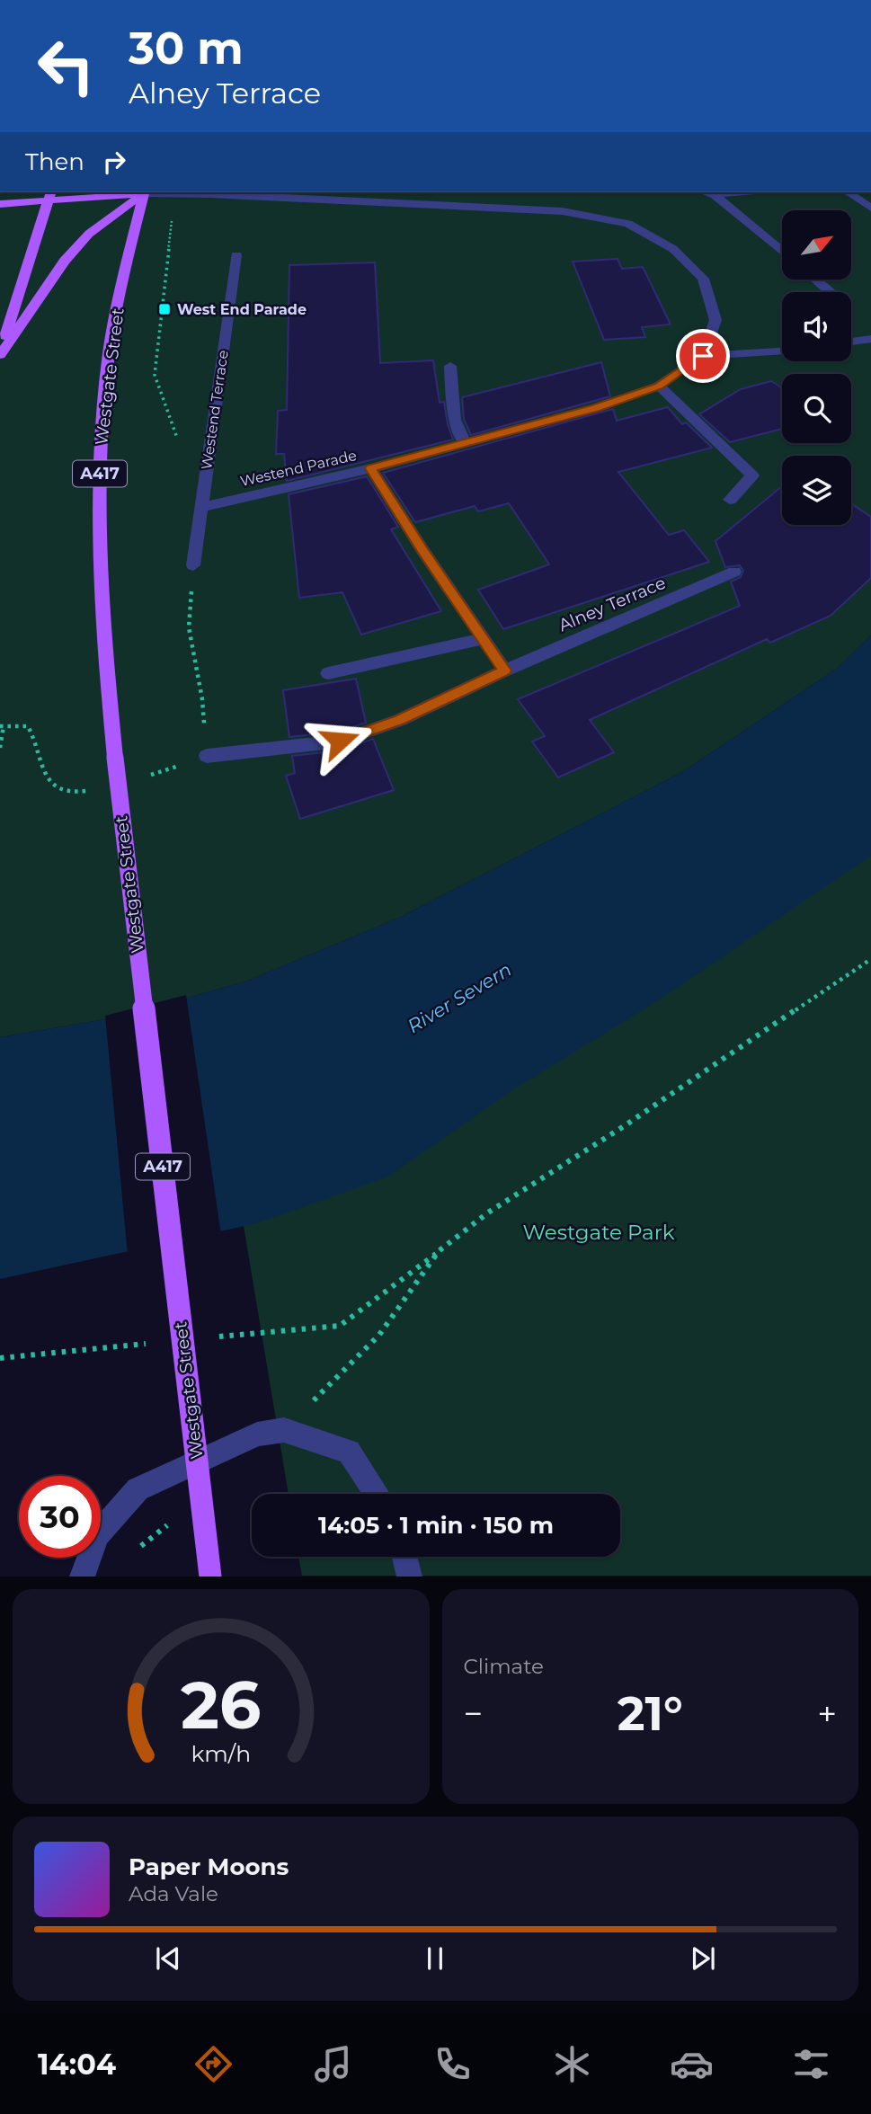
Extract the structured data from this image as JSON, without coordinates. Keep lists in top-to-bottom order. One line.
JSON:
{"streets":{"main road":["Westgate Street","A417"],"street":["Westend Terrace","Westend Parade","Alney Terrace"]},"crossings":[["Westend Terrace","Westend Parade"]],"water":["River Severn"],"parks":["Westgate Park"],"places":{"transit":["West End Parade"]},"north":"top right","page":{"turn":["30 m","Alney Terrace"],"then":"Then","limit":"30","trip":"14:05 · 1 min · 150 m","tile":"Climate","heat":["−","21°","+"],"song":["Paper Moons","Ada Vale"],"tabs":"14:04","gauge":["26","km/h"]}}
